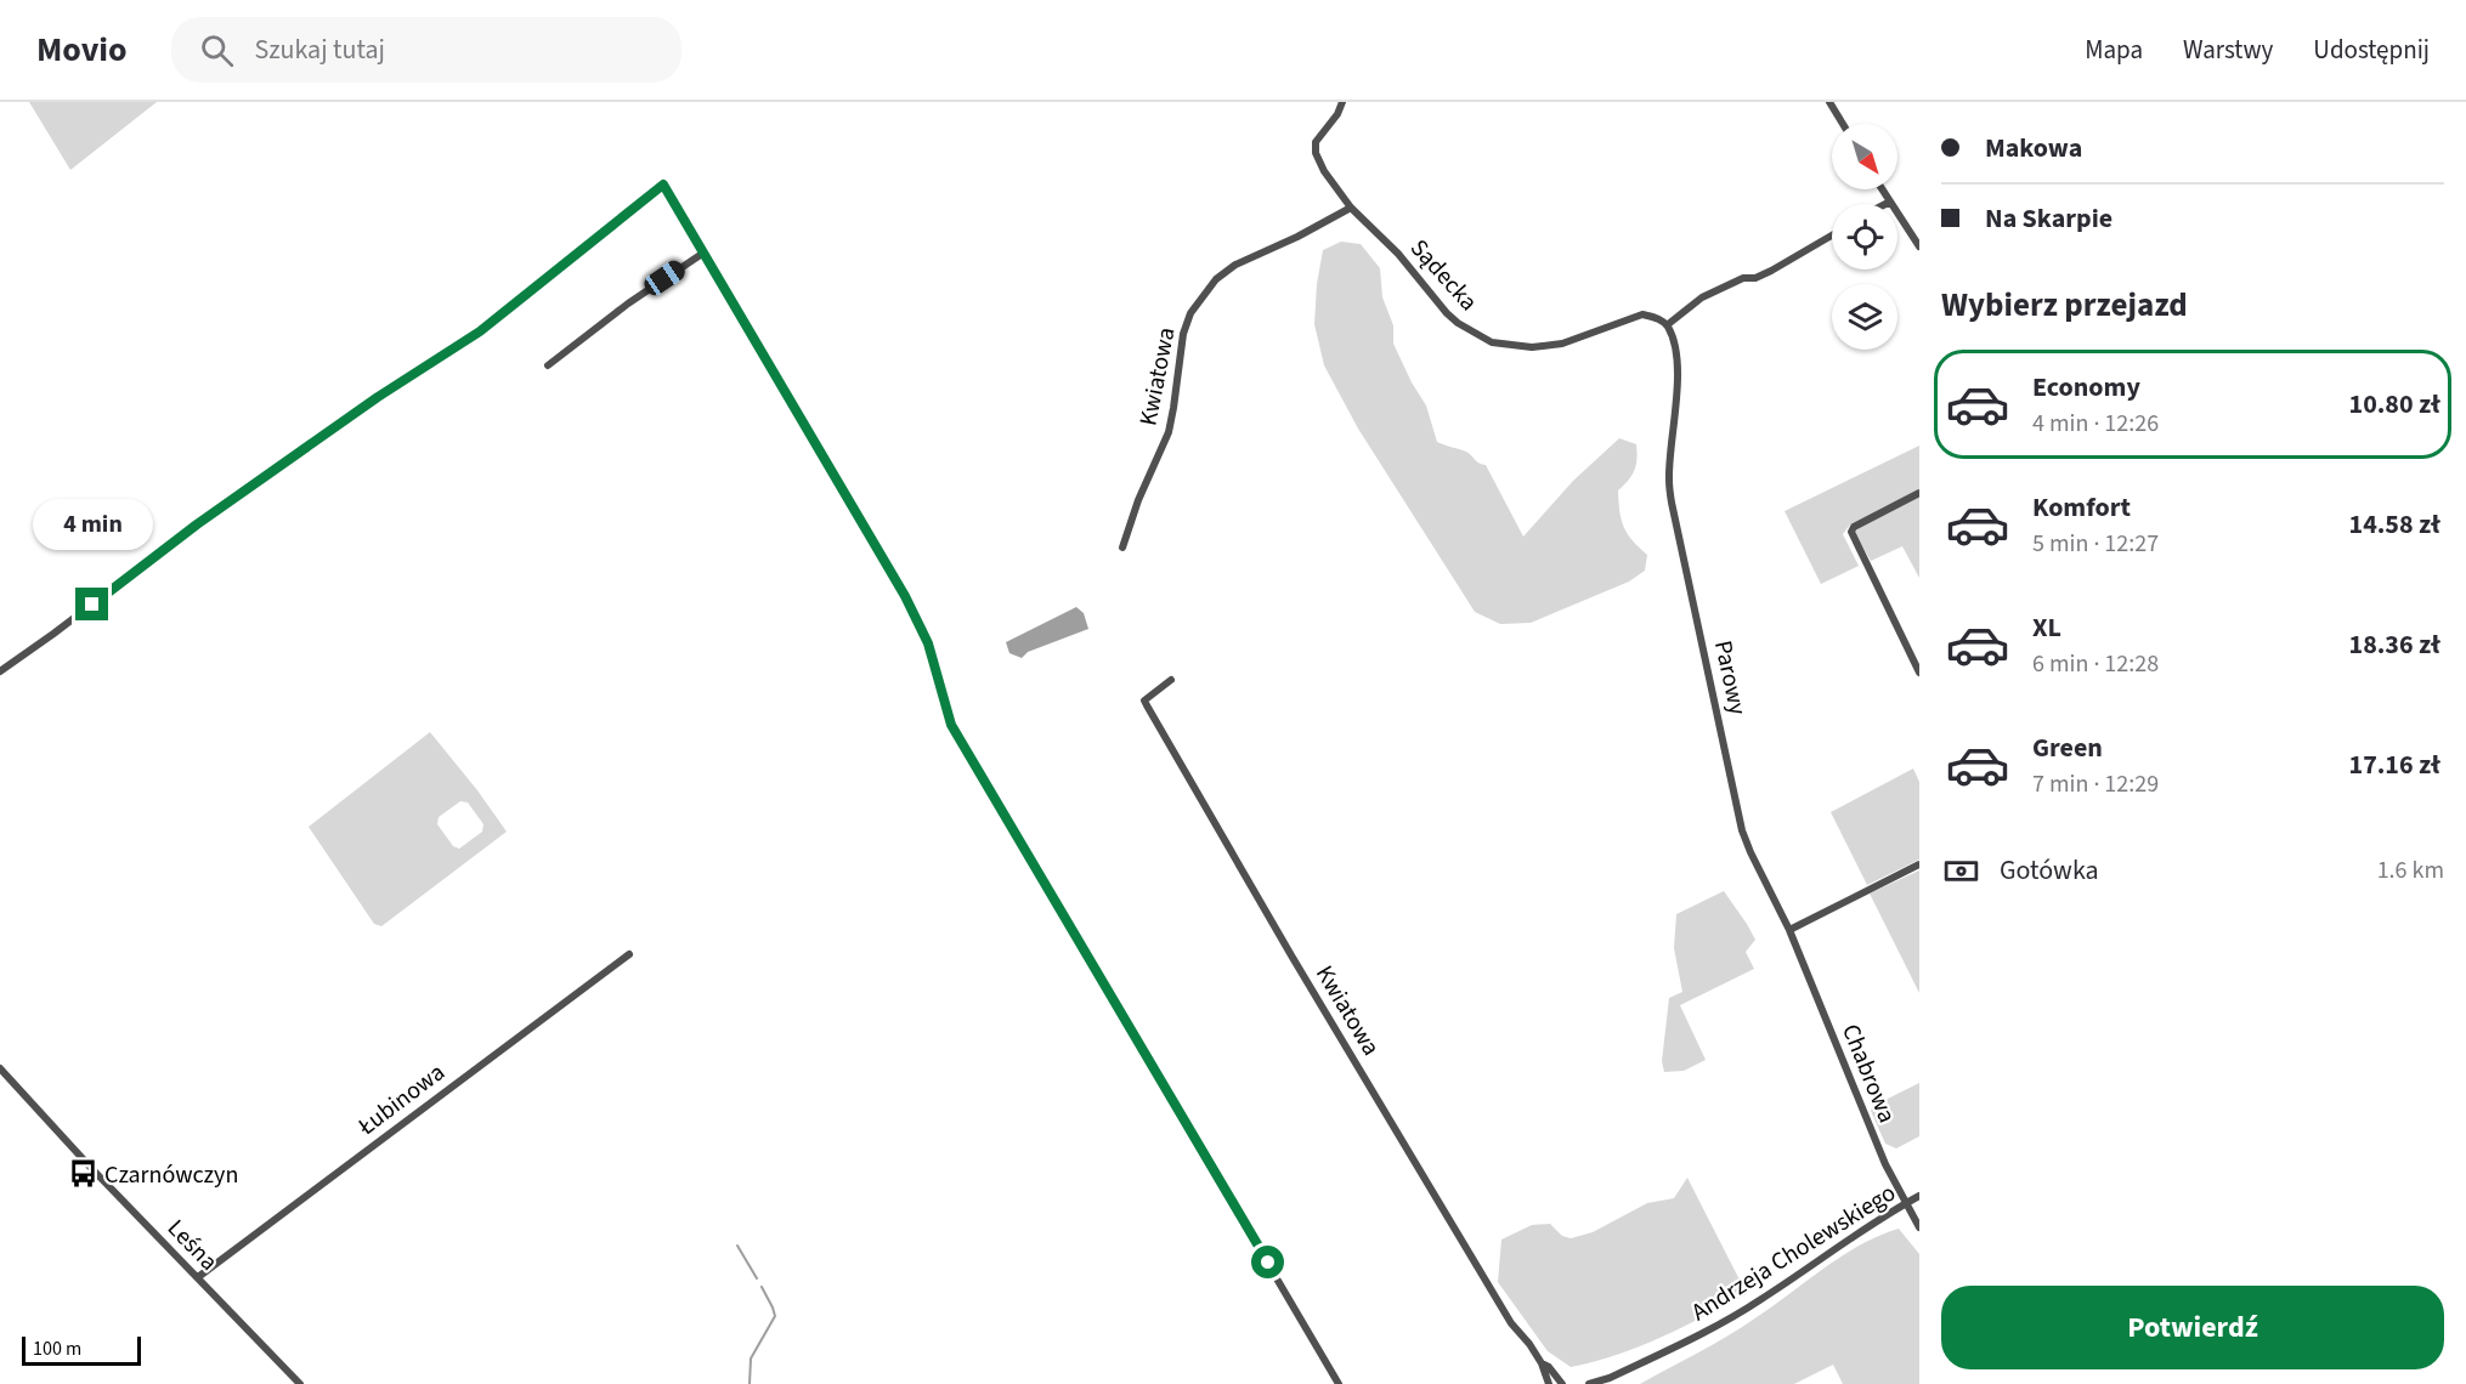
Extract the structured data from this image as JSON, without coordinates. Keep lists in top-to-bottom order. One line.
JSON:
{"streets":{"street":["Sądecka","Kwiatowa","Parowy","Chabrowa","Łubinowa","Leśna","Andrzeja Cholewskiego"]},"crossings":[["Sądecka","Kwiatowa"],["Sądecka","Parowy"],["Parowy","Chabrowa"],["Chabrowa","Andrzeja Cholewskiego"],["Łubinowa","Leśna"]],"places":{"bus stop":["Czarnówczyn"]},"scale_bar":"100 m","north":"bottom right","page":{"header":"Movio","search":"Szukaj tutaj","nav":["Mapa","Warstwy","Udostępnij"],"banner":["Makowa","Na Skarpie"],"heading":"Wybierz przejazd","list":[{"name":"Economy","note":"4 min · 12:26","value":"10.80 zł"},{"name":"Komfort","note":"5 min · 12:27","value":"14.58 zł"},{"name":"XL","note":"6 min · 12:28","value":"18.36 zł"},{"name":"Green","note":"7 min · 12:29","value":"17.16 zł"}],"bubble":"4 min","pay":["Gotówka","1.6 km"],"buttons":"Potwierdź","scale":"100 m"}}
